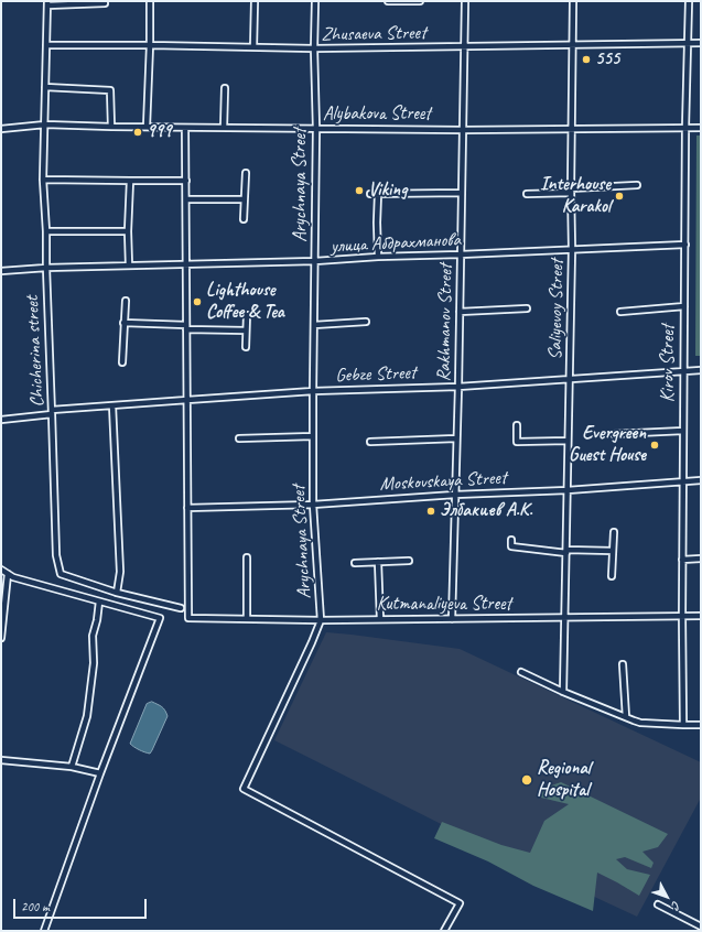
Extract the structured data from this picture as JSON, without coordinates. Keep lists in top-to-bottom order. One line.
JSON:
{"streets":{"street":["Zhusaeva Street","Alybakova Street","Arychnaya Street","улица Абдрахманова","Saliyevoy Street","Rakhmanov Street","Chicherina street","Kirov Street","Gebze Street","Moskovskaya Street","Kutmanaliyeva Street"]},"crossings":[["Zhusaeva Street","Arychnaya Street"],["Zhusaeva Street","Saliyevoy Street"],["Zhusaeva Street","Rakhmanov Street"],["Zhusaeva Street","Chicherina street"],["Zhusaeva Street","Kirov Street"],["Alybakova Street","Arychnaya Street"],["Alybakova Street","Saliyevoy Street"],["Alybakova Street","Rakhmanov Street"],["Alybakova Street","Chicherina street"],["Alybakova Street","Kirov Street"],["Arychnaya Street","улица Абдрахманова"],["Arychnaya Street","Gebze Street"],["Arychnaya Street","Moskovskaya Street"],["Arychnaya Street","Kutmanaliyeva Street"],["улица Абдрахманова","Saliyevoy Street"],["улица Абдрахманова","Rakhmanov Street"],["улица Абдрахманова","Chicherina street"],["улица Абдрахманова","Kirov Street"],["Saliyevoy Street","Gebze Street"],["Saliyevoy Street","Moskovskaya Street"],["Saliyevoy Street","Kutmanaliyeva Street"],["Rakhmanov Street","Gebze Street"],["Rakhmanov Street","Moskovskaya Street"],["Rakhmanov Street","Kutmanaliyeva Street"],["Chicherina street","Gebze Street"],["Kirov Street","Gebze Street"],["Kirov Street","Moskovskaya Street"],["Kirov Street","Kutmanaliyeva Street"],["Moskovskaya Street","Kutmanaliyeva Street"]],"places":["555","999","Viking","Interhouse Karakol","Lighthouse Coffee & Tea","Evergreen Guest House","Элбакиев А.К.","Regional Hospital"],"scale_bar":"200 m","north":"bottom right"}
